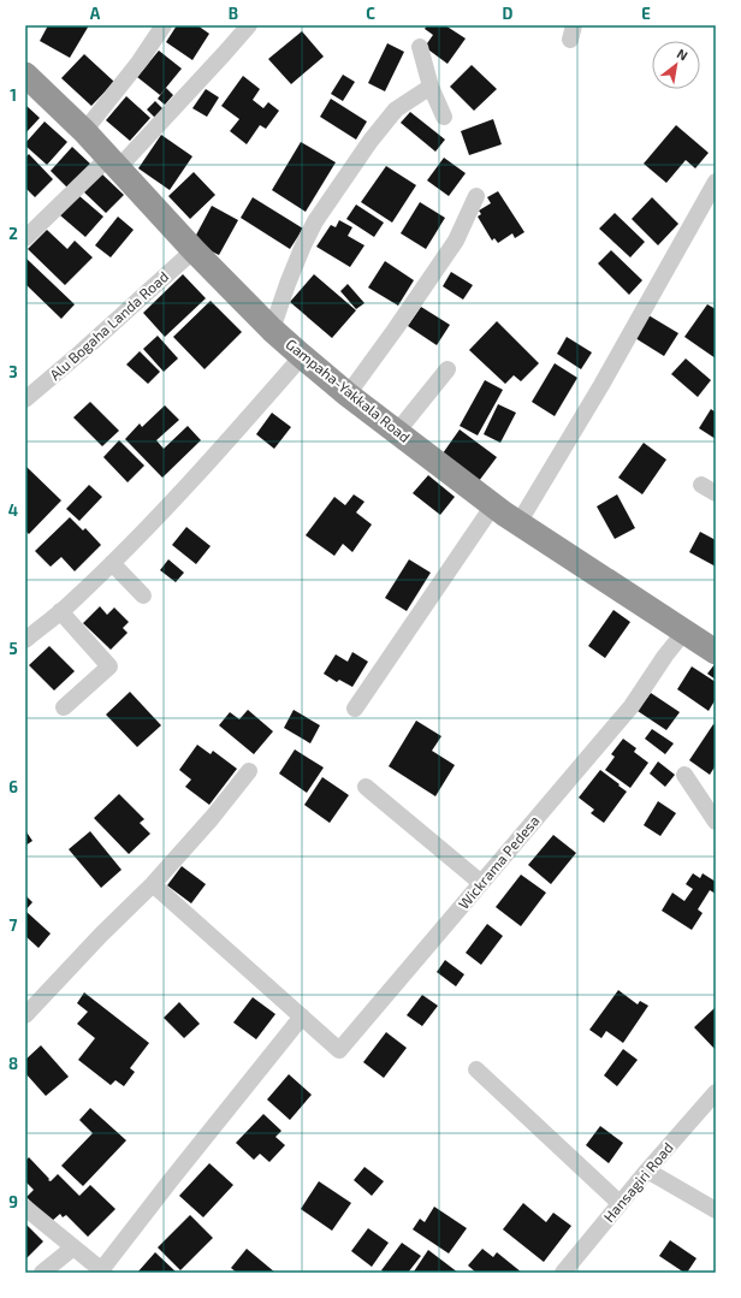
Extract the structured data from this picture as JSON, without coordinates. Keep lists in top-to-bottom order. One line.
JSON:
{"streets":{"highway":["Gampaha-Yakkala Road"],"street":["Alu Bogaha Landa Road","Wickrama Pedesa","Hansagiri Road"]},"crossings":[["Alu Bogaha Landa Road","Gampaha-Yakkala Road"],["Gampaha-Yakkala Road","Wickrama Pedesa"]],"north":"top right","grid":{"columns":["A","B","C","D","E"],"rows":["1","2","3","4","5","6","7","8","9"]}}
